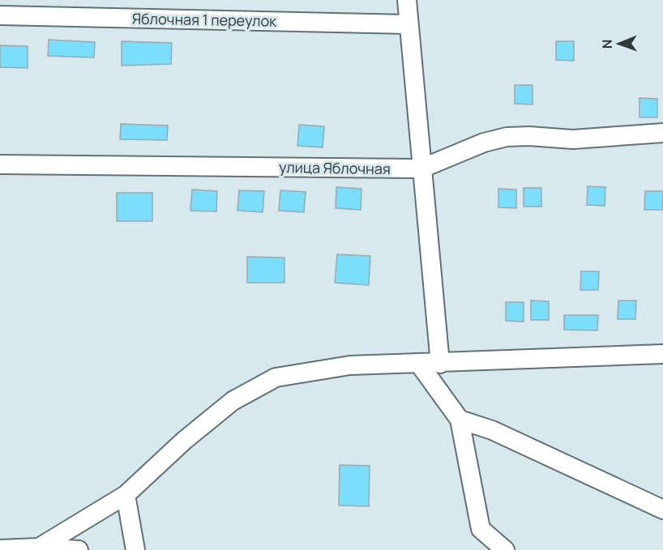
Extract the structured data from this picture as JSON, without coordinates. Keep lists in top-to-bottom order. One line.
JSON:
{"streets":{"street":["Яблочная 1 переулок","улица Яблочная"]},"north":"left"}
